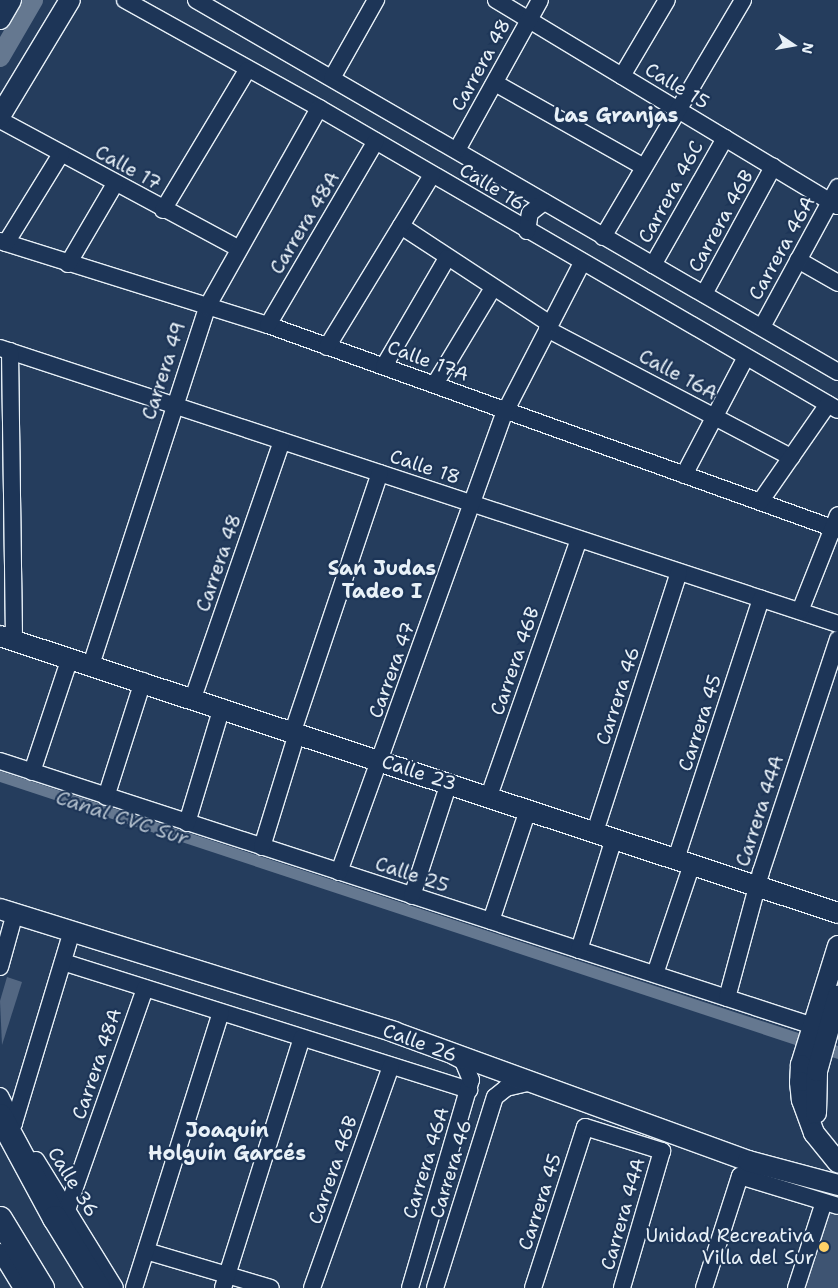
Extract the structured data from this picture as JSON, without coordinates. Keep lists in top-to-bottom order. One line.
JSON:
{"streets":{"main road":["Calle 23","Calle 26"],"street":["Carrera 48","Calle 15","Calle 17","Calle 16","Carrera 46C","Carrera 46B","Carrera 48A","Carrera 46A","Calle 17A","Carrera 49","Calle 16A","Calle 18","Carrera 47","Carrera 46","Carrera 45","Carrera 44A","Calle 25","Calle 36"]},"crossings":[["Carrera 48","Calle 15"],["Carrera 48","Calle 16"],["Carrera 48","Calle 18"],["Carrera 48","Calle 23"],["Calle 15","Carrera 46C"],["Calle 15","Carrera 46B"],["Calle 15","Carrera 46A"],["Calle 17","Carrera 49"],["Calle 16","Carrera 46C"],["Calle 16","Carrera 46B"],["Calle 16","Carrera 48A"],["Calle 16","Carrera 46A"],["Calle 16","Carrera 49"],["Calle 16","Carrera 47"],["Carrera 46B","Calle 18"],["Carrera 46B","Calle 23"],["Carrera 46B","Calle 26"],["Carrera 48A","Calle 17A"],["Carrera 48A","Calle 26"],["Carrera 48A","Calle 36"],["Carrera 46A","Calle 26"],["Calle 17A","Carrera 49"],["Calle 17A","Carrera 47"],["Carrera 49","Calle 18"],["Carrera 49","Calle 23"],["Calle 16A","Carrera 47"],["Calle 18","Carrera 47"],["Calle 18","Carrera 46"],["Calle 18","Carrera 45"],["Carrera 47","Calle 23"],["Carrera 47","Calle 25"],["Carrera 46","Calle 23"],["Carrera 46","Calle 26"],["Carrera 45","Calle 23"],["Carrera 45","Carrera 44A"],["Carrera 45","Calle 25"],["Calle 23","Carrera 44A"],["Carrera 44A","Calle 25"]],"districts":["Las Granjas","San Judas Tadeo I","Joaquín Holguín Garcés"],"water":["Canal CVC Sur"],"places":["Unidad Recreativa Villa del Sur"],"north":"right"}
